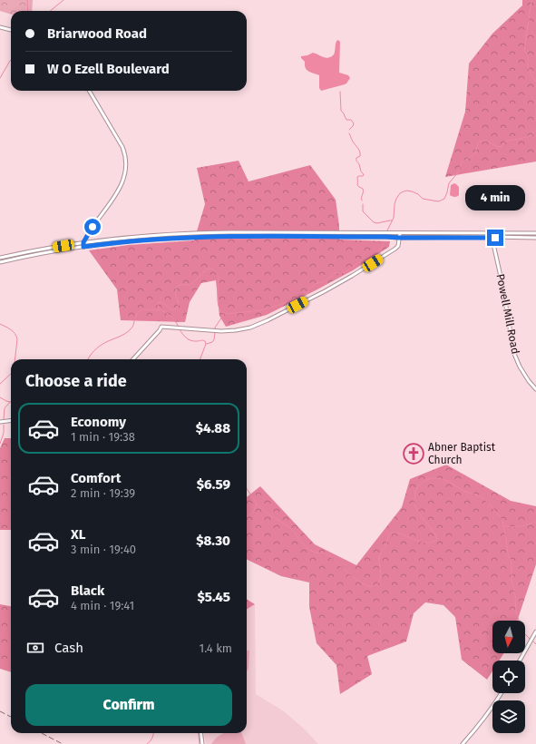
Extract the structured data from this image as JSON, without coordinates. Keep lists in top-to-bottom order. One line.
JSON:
{"streets":{"main road":["Powell Mill Road"]},"places":{"church":["Abner Baptist Church"]},"north":"bottom","page":{"banner":["Briarwood Road","W O Ezell Boulevard"],"bubble":"4 min","heading":"Choose a ride","list":[{"name":"Economy","note":"1 min · 19:38","value":"$4.88"},{"name":"Comfort","note":"2 min · 19:39","value":"$6.59"},{"name":"XL","note":"3 min · 19:40","value":"$8.30"},{"name":"Black","note":"4 min · 19:41","value":"$5.45"}],"pay":["Cash","1.4 km"],"buttons":"Confirm"}}
